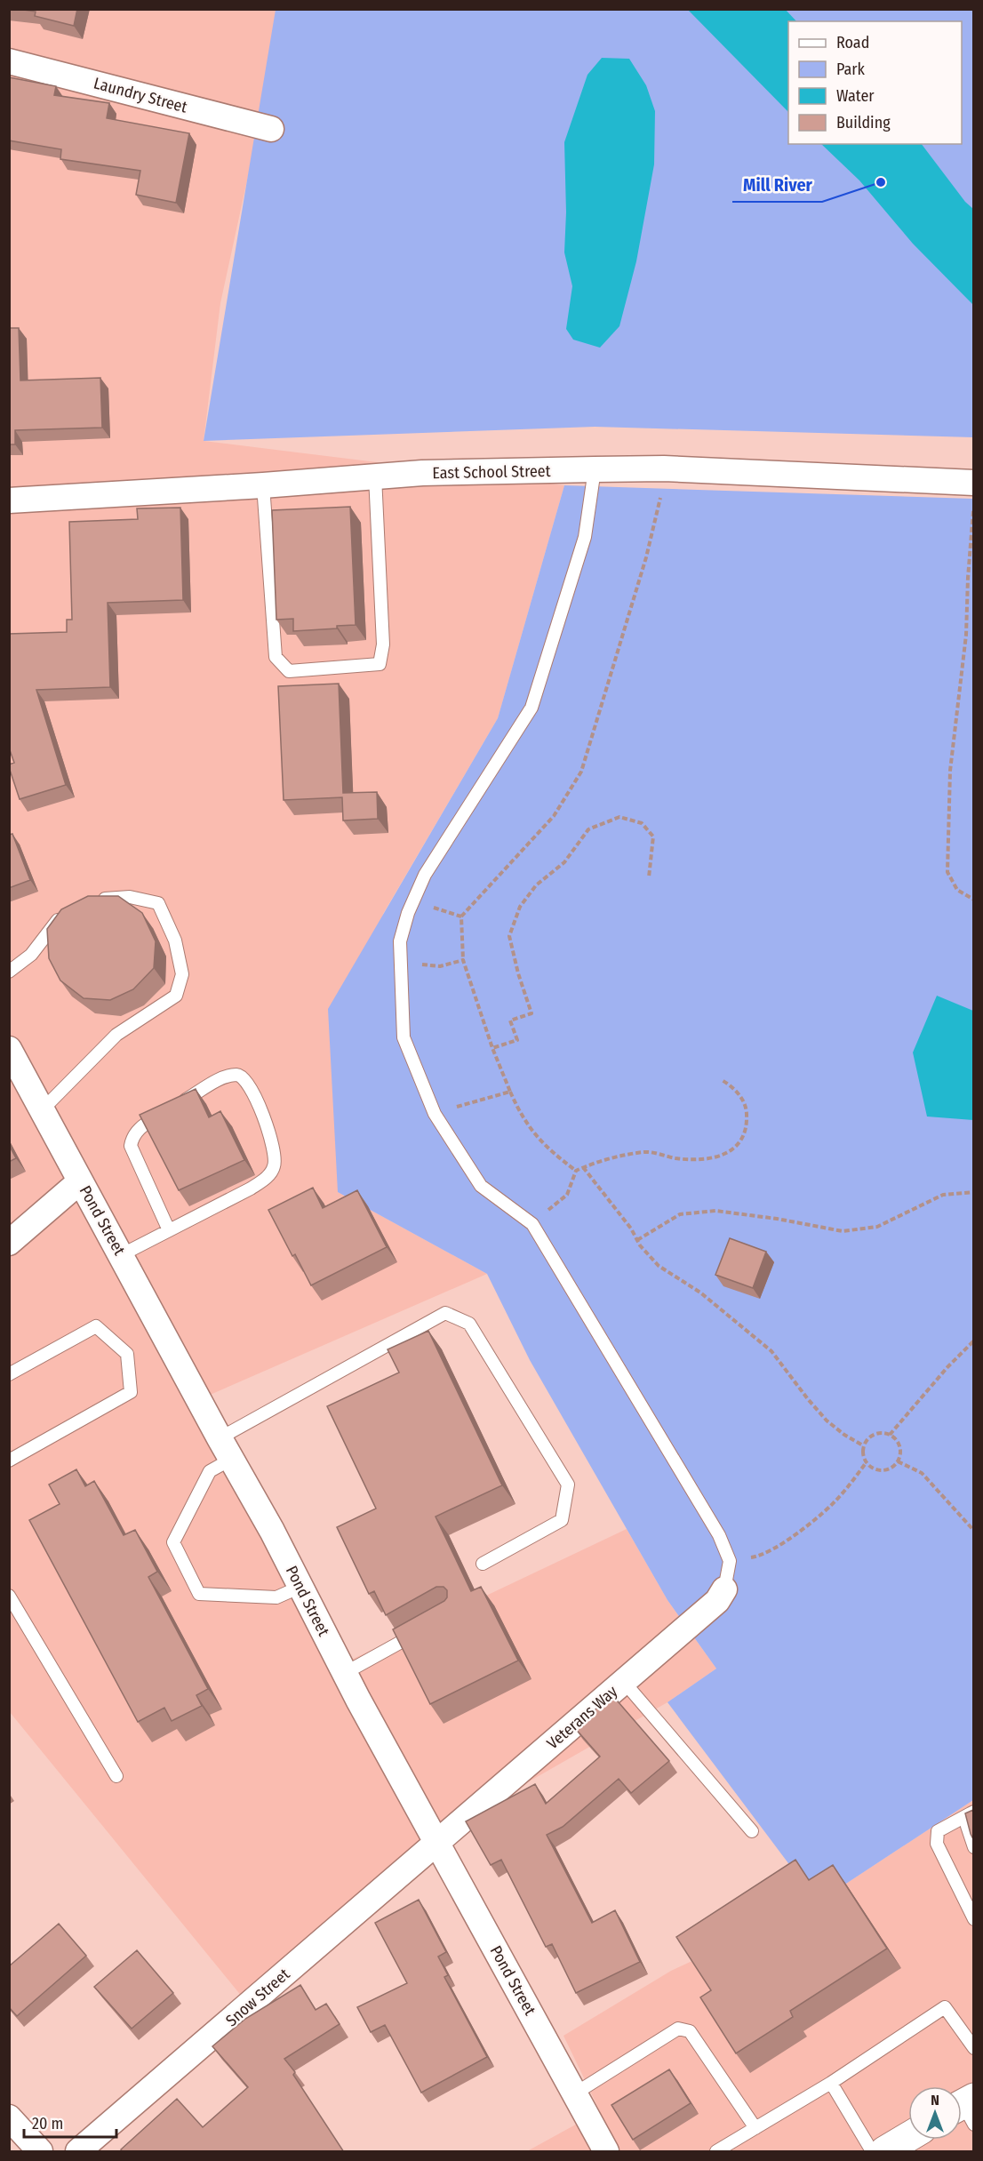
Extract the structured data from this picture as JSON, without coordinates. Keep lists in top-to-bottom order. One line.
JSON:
{"streets":{"street":["Laundry Street","East School Street","Pond Street","Veterans Way","Snow Street"]},"crossings":[["Pond Street","Veterans Way"],["Pond Street","Snow Street"],["Veterans Way","Snow Street"]],"places":["Mill River"],"legend":["Road","Park","Water","Building"],"scale_bar":"20 m","north":"top"}
